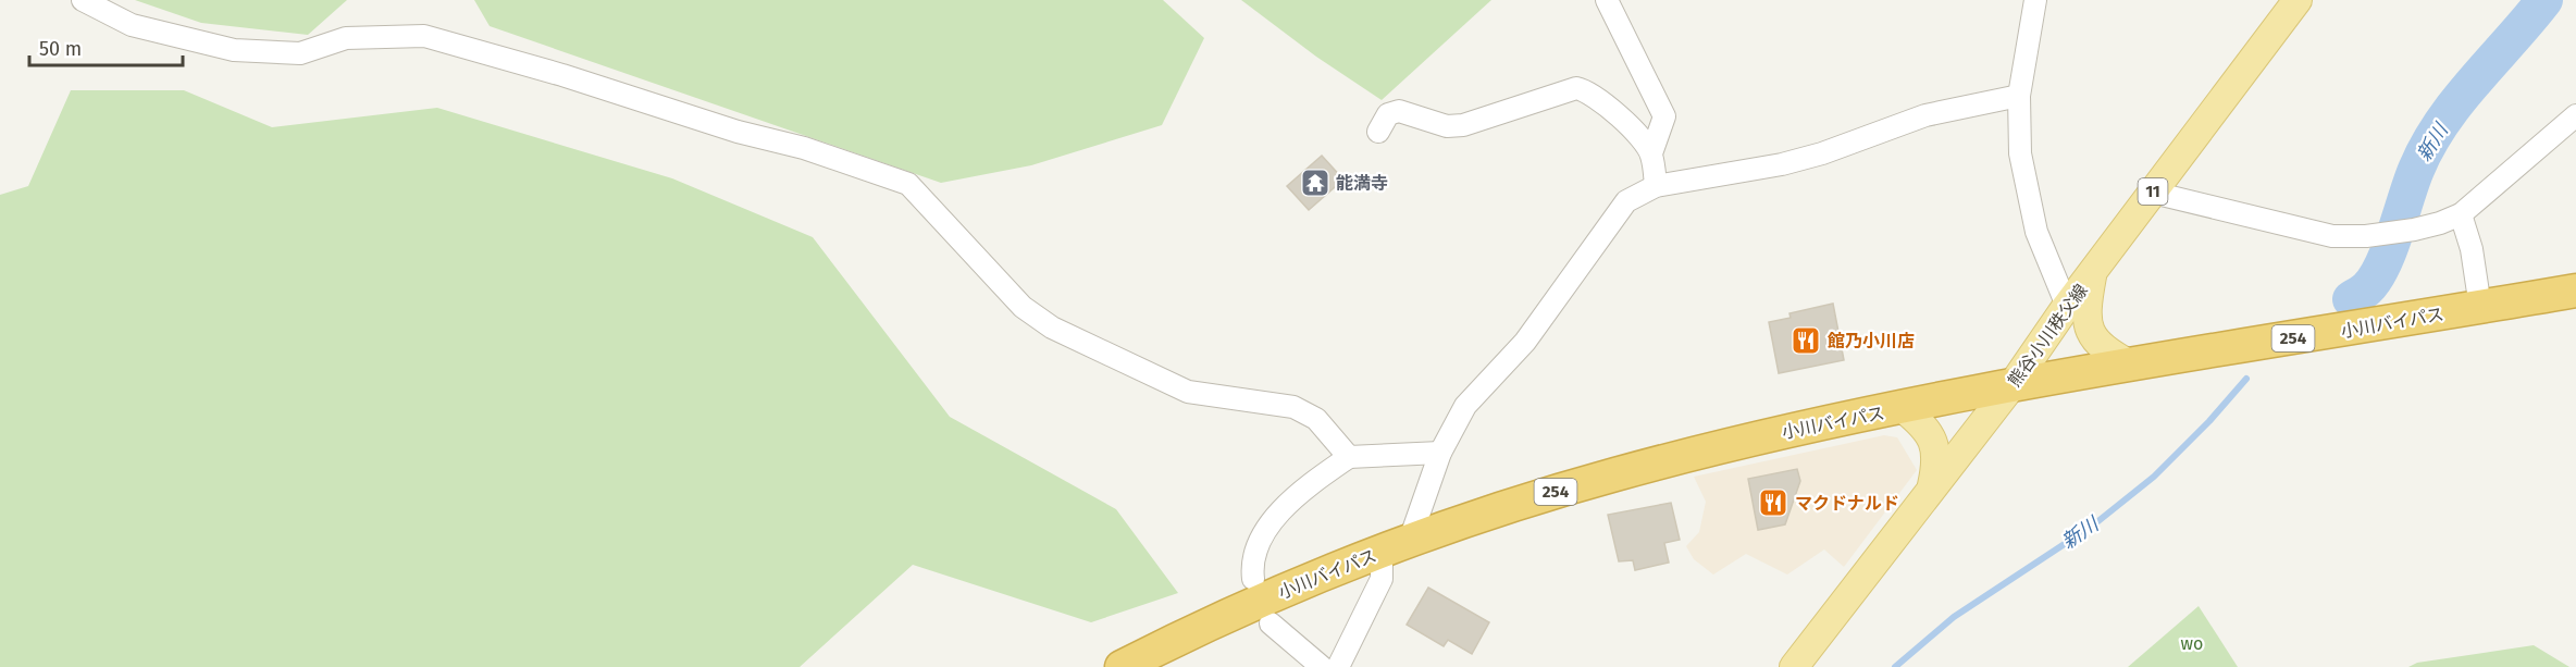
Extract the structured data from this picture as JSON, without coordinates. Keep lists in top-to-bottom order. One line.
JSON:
{"streets":{"highway":["小川バイパス","254"],"main road":["11","熊谷小川秩父線"]},"crossings":[["小川バイパス","熊谷小川秩父線"]],"water":["新川"],"parks":["wo"],"places":{"temple":["能満寺"],"restaurant":["館乃小川店","マクドナルド"]},"scale_bar":"50 m"}
